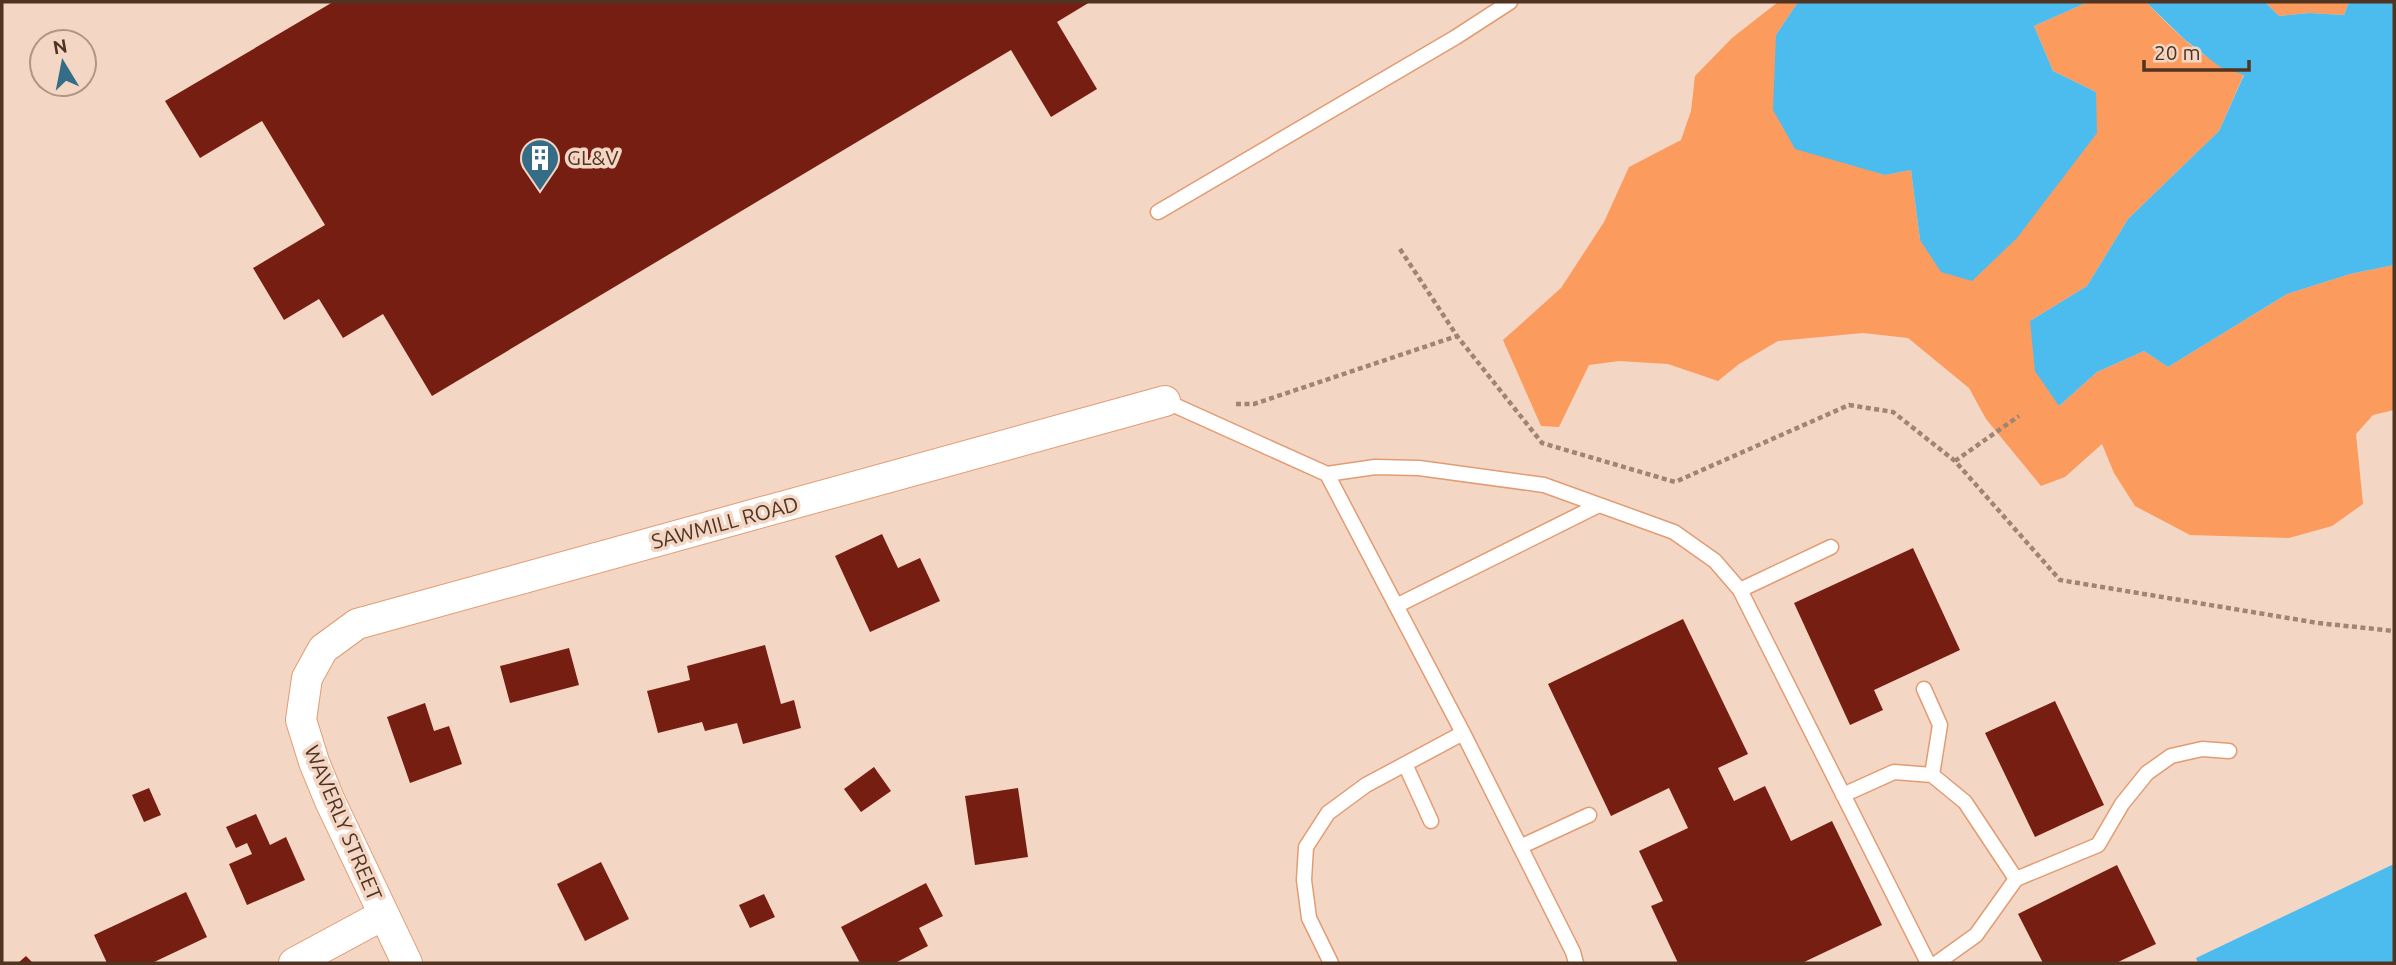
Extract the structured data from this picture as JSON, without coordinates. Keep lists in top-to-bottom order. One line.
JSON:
{"streets":{"street":["SAWMILL ROAD","WAVERLY STREET"]},"crossings":[["SAWMILL ROAD","WAVERLY STREET"]],"places":{"building":["GL&V"]},"scale_bar":"20 m","north":"top"}
